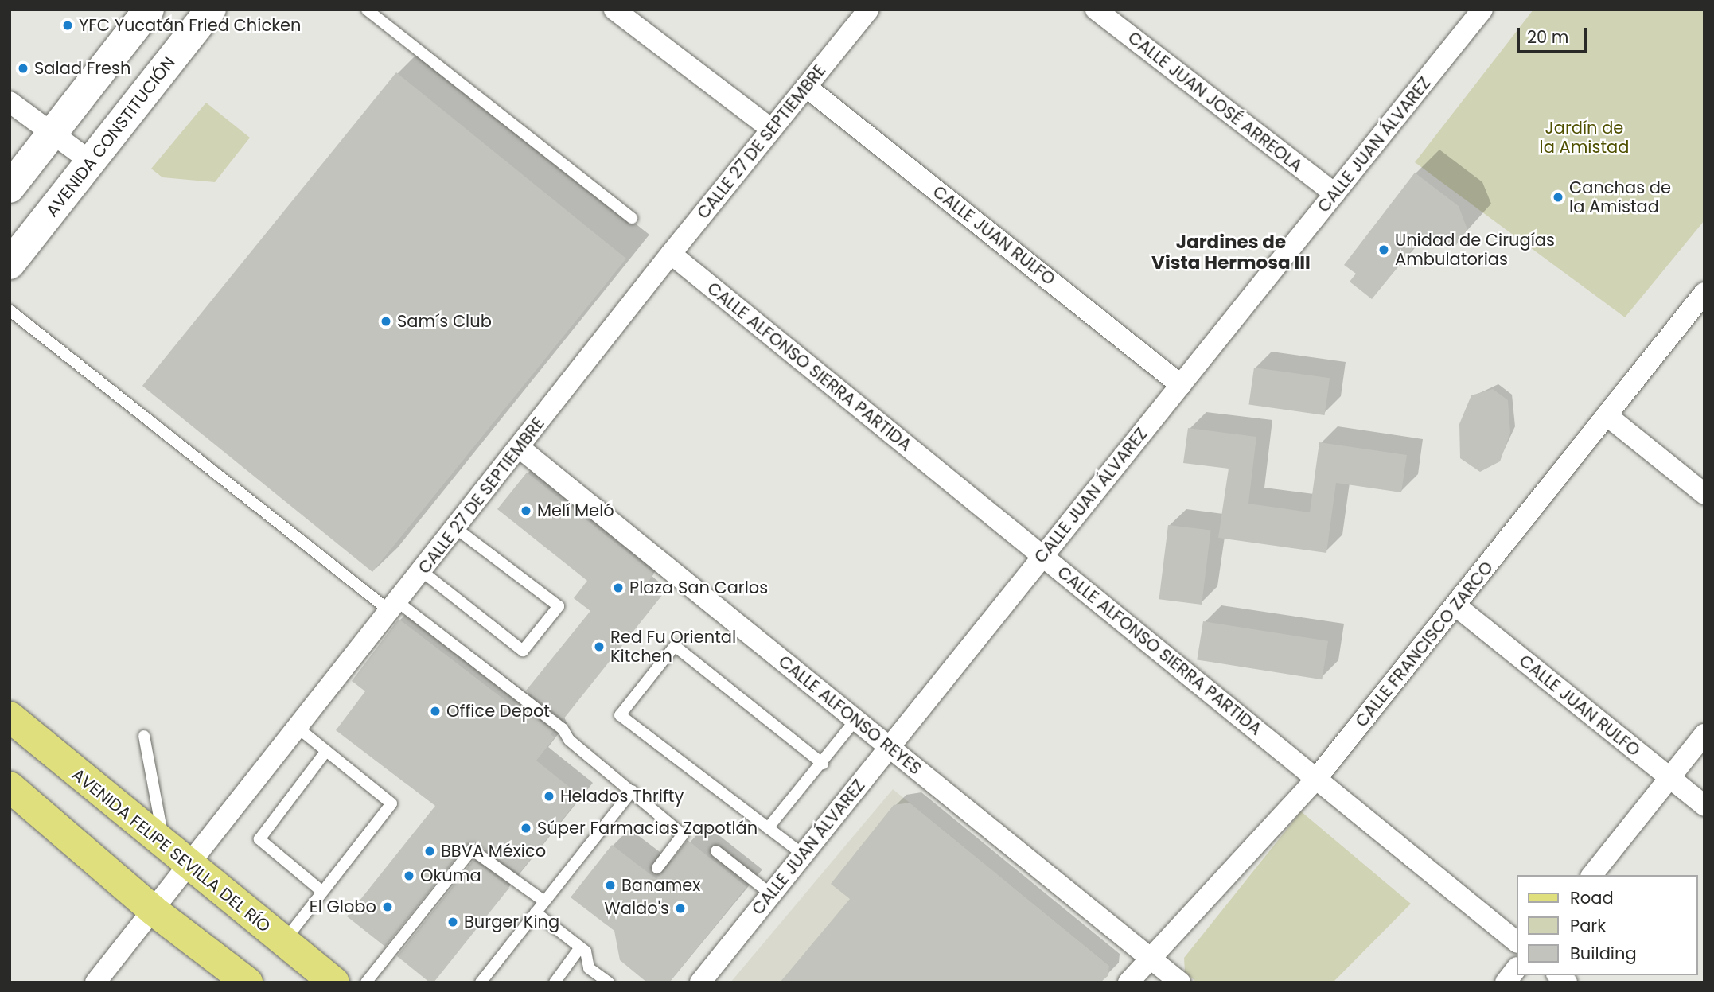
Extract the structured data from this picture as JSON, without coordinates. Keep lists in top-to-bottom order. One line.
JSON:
{"streets":{"main road":["AVENIDA FELIPE SEVILLA DEL RÍO"],"street":["CALLE JUAN JOSÉ ARREOLA","AVENIDA CONSTITUCIÓN","CALLE 27 DE SEPTIEMBRE","CALLE JUAN ÁLVAREZ","CALLE JUAN RULFO","CALLE ALFONSO SIERRA PARTIDA","CALLE FRANCISCO ZARCO","CALLE ALFONSO REYES"]},"crossings":[["CALLE JUAN JOSÉ ARREOLA","CALLE JUAN ÁLVAREZ"],["CALLE 27 DE SEPTIEMBRE","CALLE JUAN RULFO"],["CALLE 27 DE SEPTIEMBRE","CALLE ALFONSO SIERRA PARTIDA"],["CALLE 27 DE SEPTIEMBRE","CALLE ALFONSO REYES"],["CALLE 27 DE SEPTIEMBRE","AVENIDA FELIPE SEVILLA DEL RÍO"],["CALLE JUAN ÁLVAREZ","CALLE JUAN RULFO"],["CALLE JUAN ÁLVAREZ","CALLE ALFONSO SIERRA PARTIDA"],["CALLE JUAN ÁLVAREZ","CALLE ALFONSO REYES"],["CALLE JUAN RULFO","CALLE FRANCISCO ZARCO"],["CALLE ALFONSO SIERRA PARTIDA","CALLE FRANCISCO ZARCO"],["CALLE FRANCISCO ZARCO","CALLE ALFONSO REYES"]],"districts":["Jardines de Vista Hermosa III"],"parks":["Jardín de la Amistad"],"places":["YFC Yucatán Fried Chicken","Salad Fresh","Canchas de la Amistad","Unidad de Cirugías Ambulatorias","Sam´s Club","Melí Meló","Plaza San Carlos","Red Fu Oriental Kitchen","Office Depot","Helados Thrifty","Súper Farmacias Zapotlán","BBVA México","Okuma","Banamex","El Globo","Waldo's","Burger King"],"legend":["Road","Park","Building"],"scale_bar":"20 m"}
